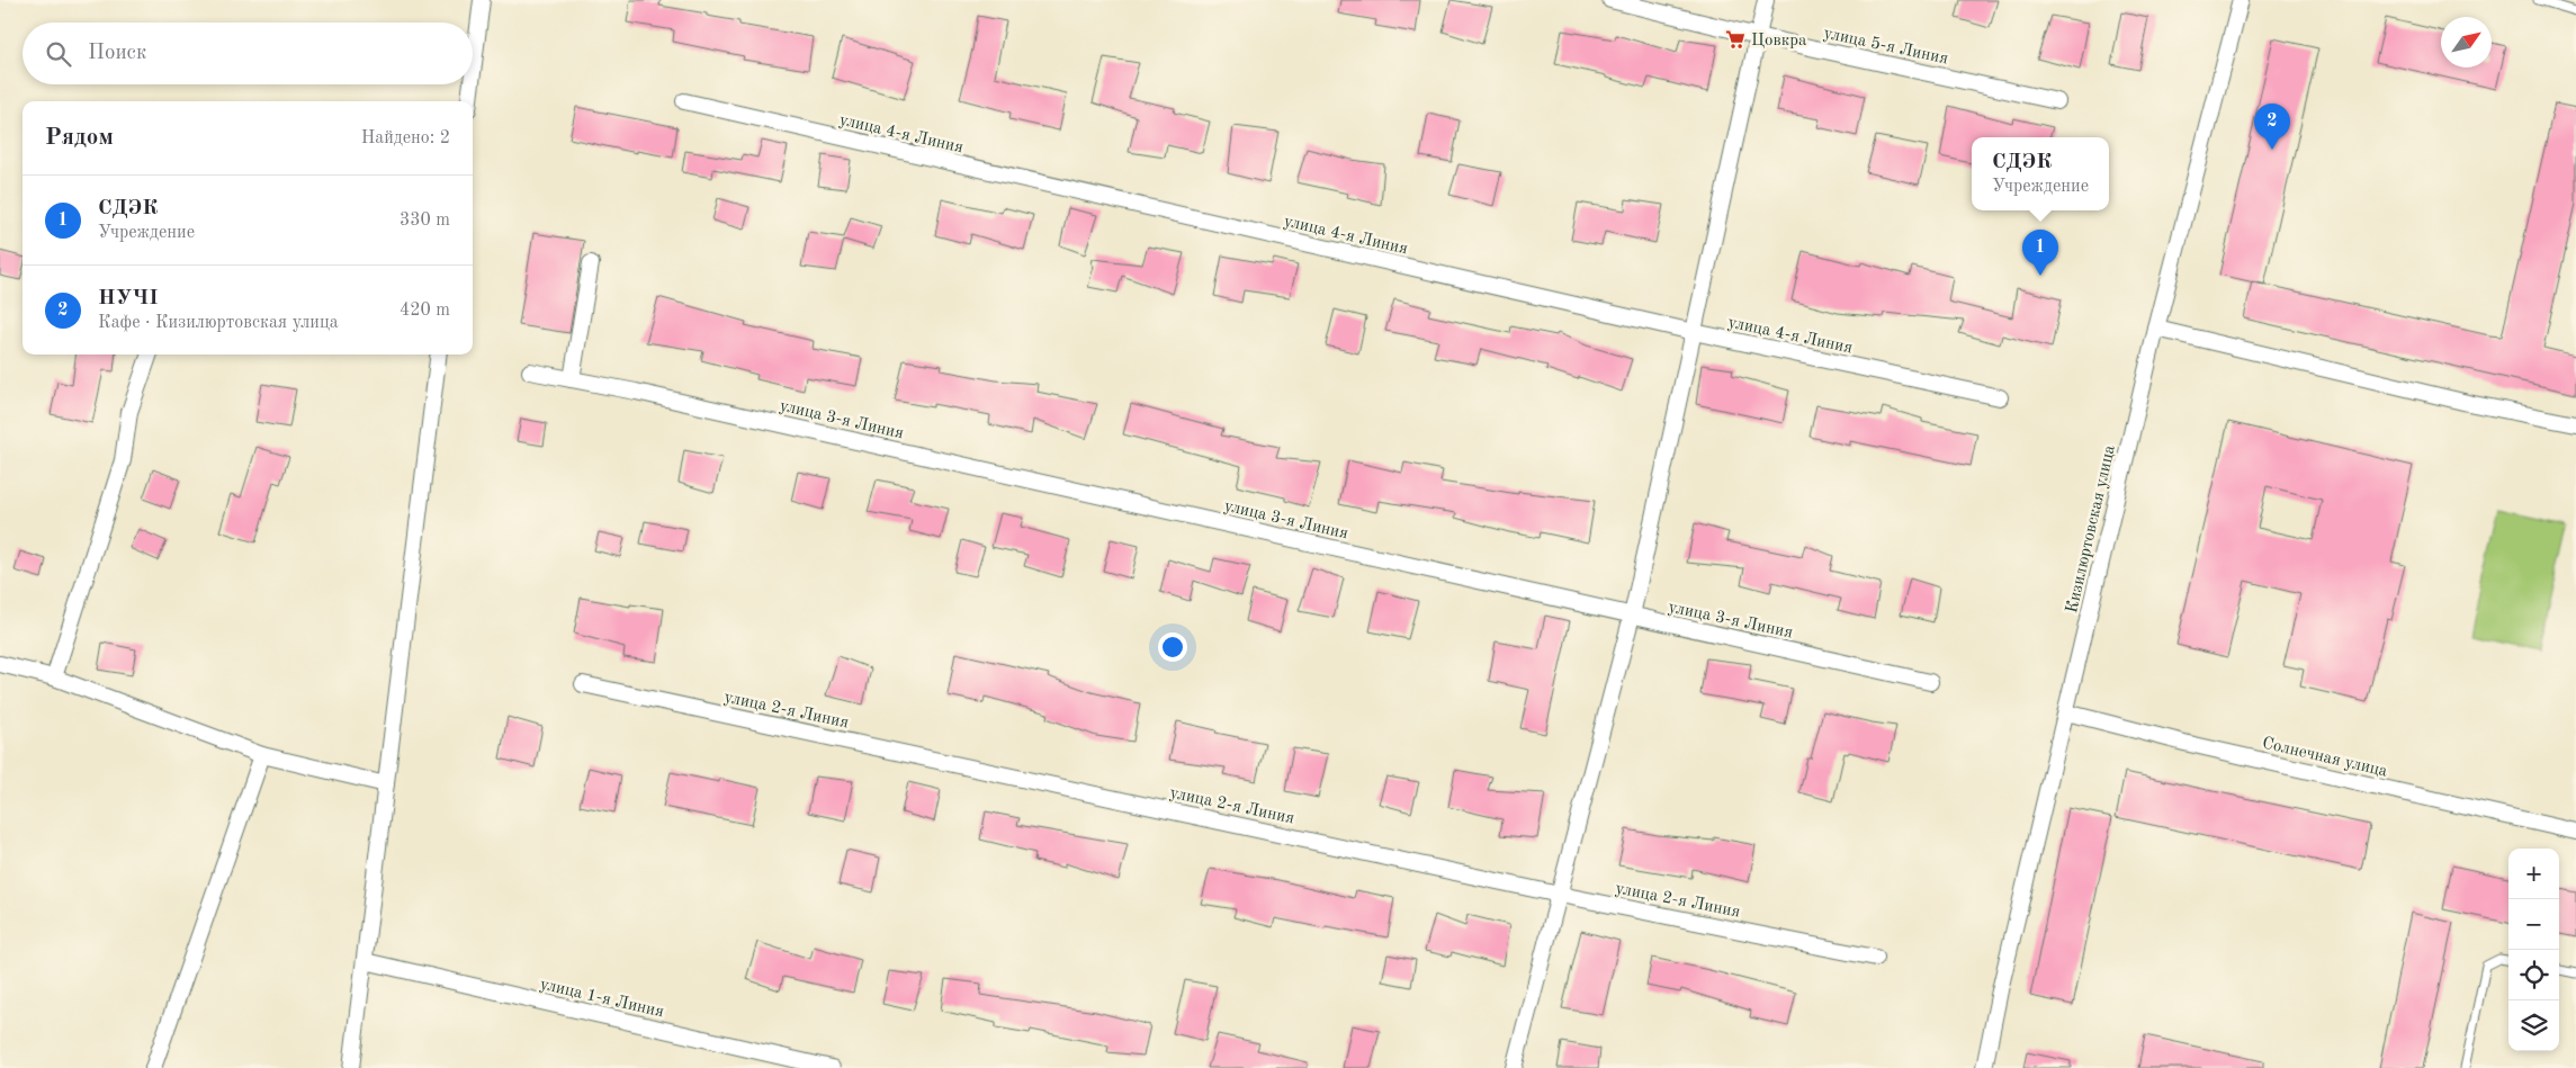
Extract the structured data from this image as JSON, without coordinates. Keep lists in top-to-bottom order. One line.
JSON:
{"streets":{"street":["улица 5-я Линия","улица 4-я Линия","улица 3-я Линия","Кизилюртовская улица","улица 2-я Линия","Солнечная улица","улица 1-я Линия"]},"crossings":[["Кизилюртовская улица","Солнечная улица"]],"places":{"supermarket":["Цовкра"]},"north":"top right","page":{"search":"Поиск","heading":["Рядом","Найдено: 2"],"pins":["2","1"],"popup":["СДЭК","Учреждение"],"list":[{"mark":"1","name":"СДЭК","note":"Учреждение","value":"330 m"},{"mark":"2","name":"НУЧI","note":"Кафе · Кизилюртовская улица","value":"420 m"}],"map_buttons":["+","−"]}}
